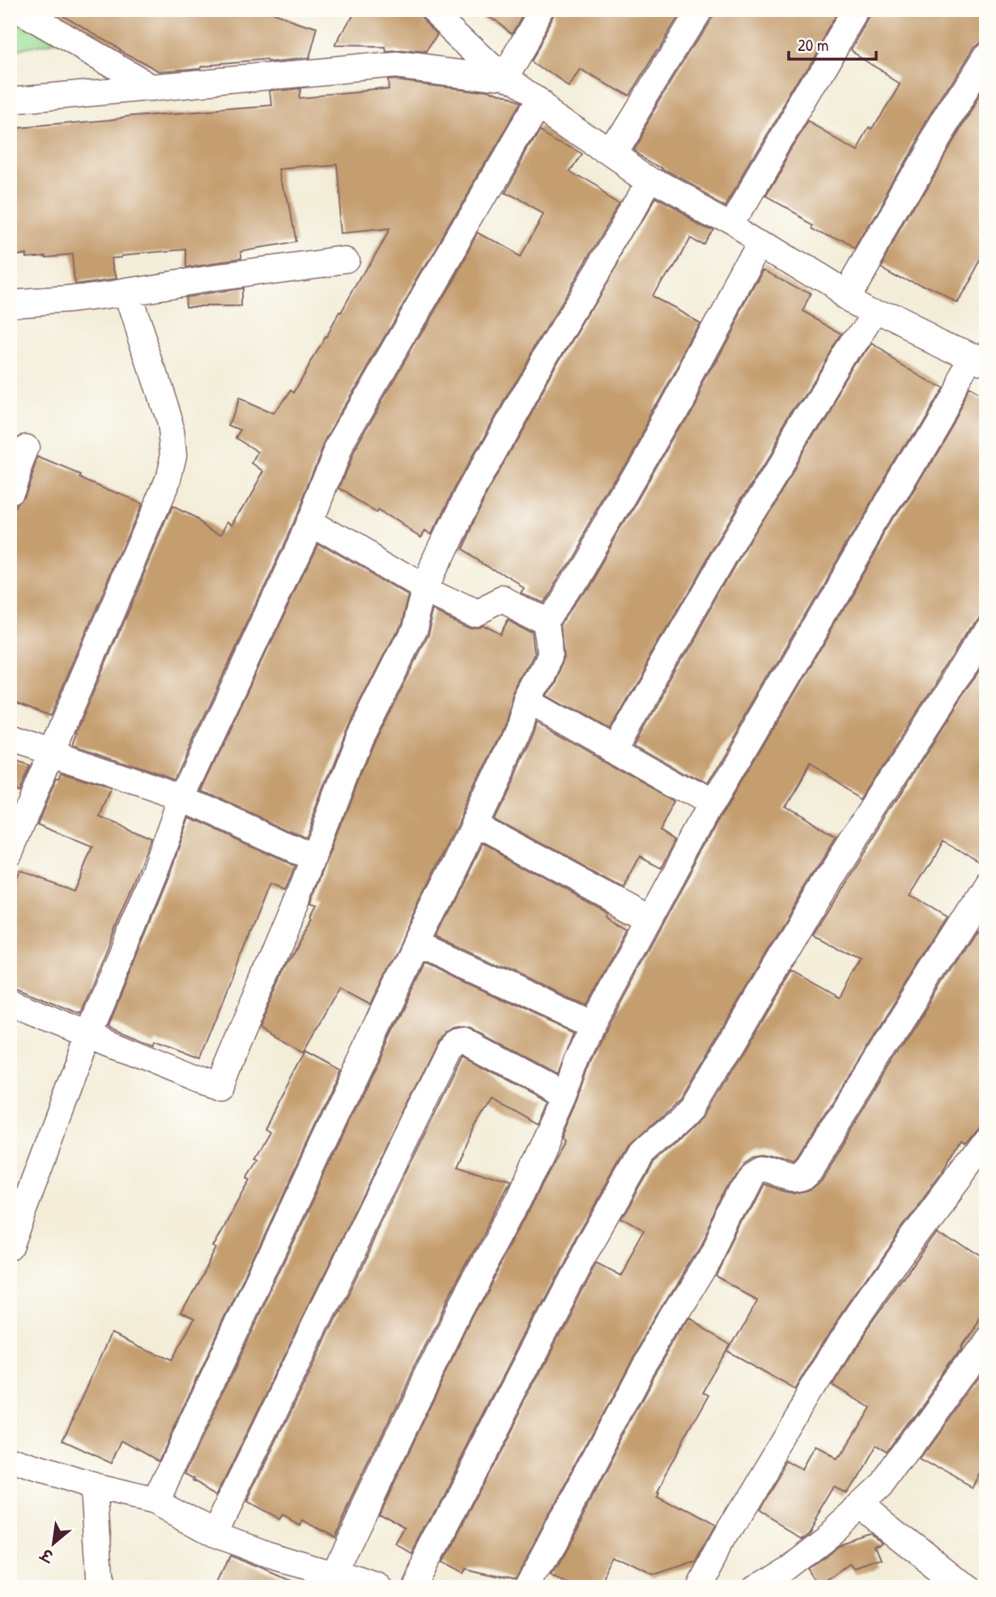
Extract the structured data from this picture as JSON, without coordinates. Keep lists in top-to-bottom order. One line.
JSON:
{"scale_bar":"20 m","north":"bottom left"}
